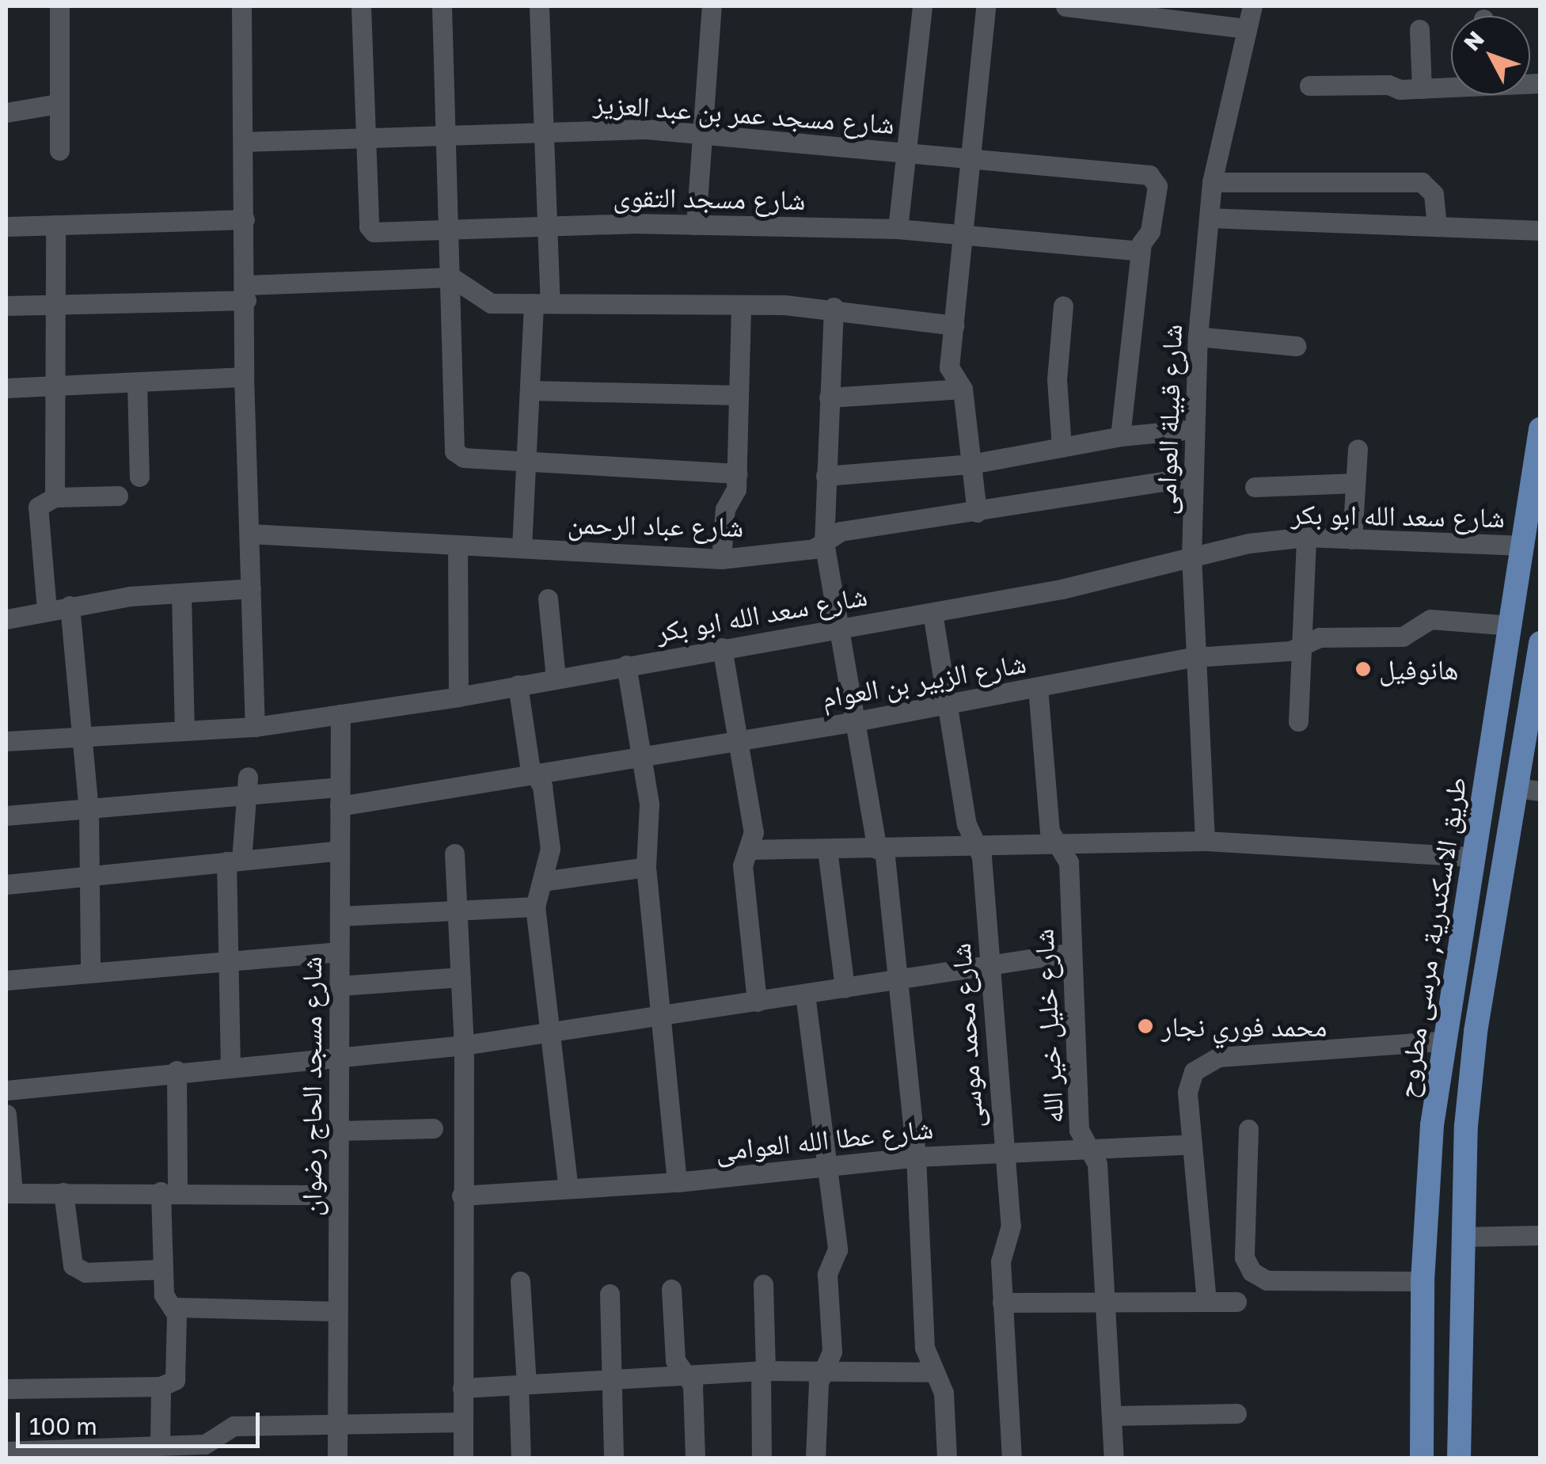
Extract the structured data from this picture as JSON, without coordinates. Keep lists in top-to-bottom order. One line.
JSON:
{"streets":{"main road":["طريق الاسكندرية, مرسى مطروح"],"street":["شارع مسجد عمر بن عبد العزيز","شارع مسجد التقوى","شارع قبيلة العوامى","شارع سعد الله ابو بكر","شارع عباد الرحمن","شارع الزبير بن العوام","شارع خليل خير الله","شارع محمد موسى","شارع مسجد الحاج رضوان","شارع عطا الله العوامى"]},"crossings":[["شارع مسجد عمر بن عبد العزيز","شارع مسجد التقوى"],["شارع قبيلة العوامى","شارع سعد الله ابو بكر"],["شارع قبيلة العوامى","شارع عباد الرحمن"],["شارع قبيلة العوامى","شارع الزبير بن العوام"],["شارع سعد الله ابو بكر","طريق الاسكندرية, مرسى مطروح"],["شارع سعد الله ابو بكر","شارع محمد موسى"],["شارع سعد الله ابو بكر","شارع مسجد الحاج رضوان"],["شارع الزبير بن العوام","طريق الاسكندرية, مرسى مطروح"],["شارع الزبير بن العوام","شارع خليل خير الله"],["شارع الزبير بن العوام","شارع محمد موسى"],["شارع الزبير بن العوام","شارع مسجد الحاج رضوان"],["شارع خليل خير الله","شارع عطا الله العوامى"],["شارع محمد موسى","شارع عطا الله العوامى"]],"places":["هانوفيل","محمد فوري نجار"],"scale_bar":"100 m","north":"top left"}
